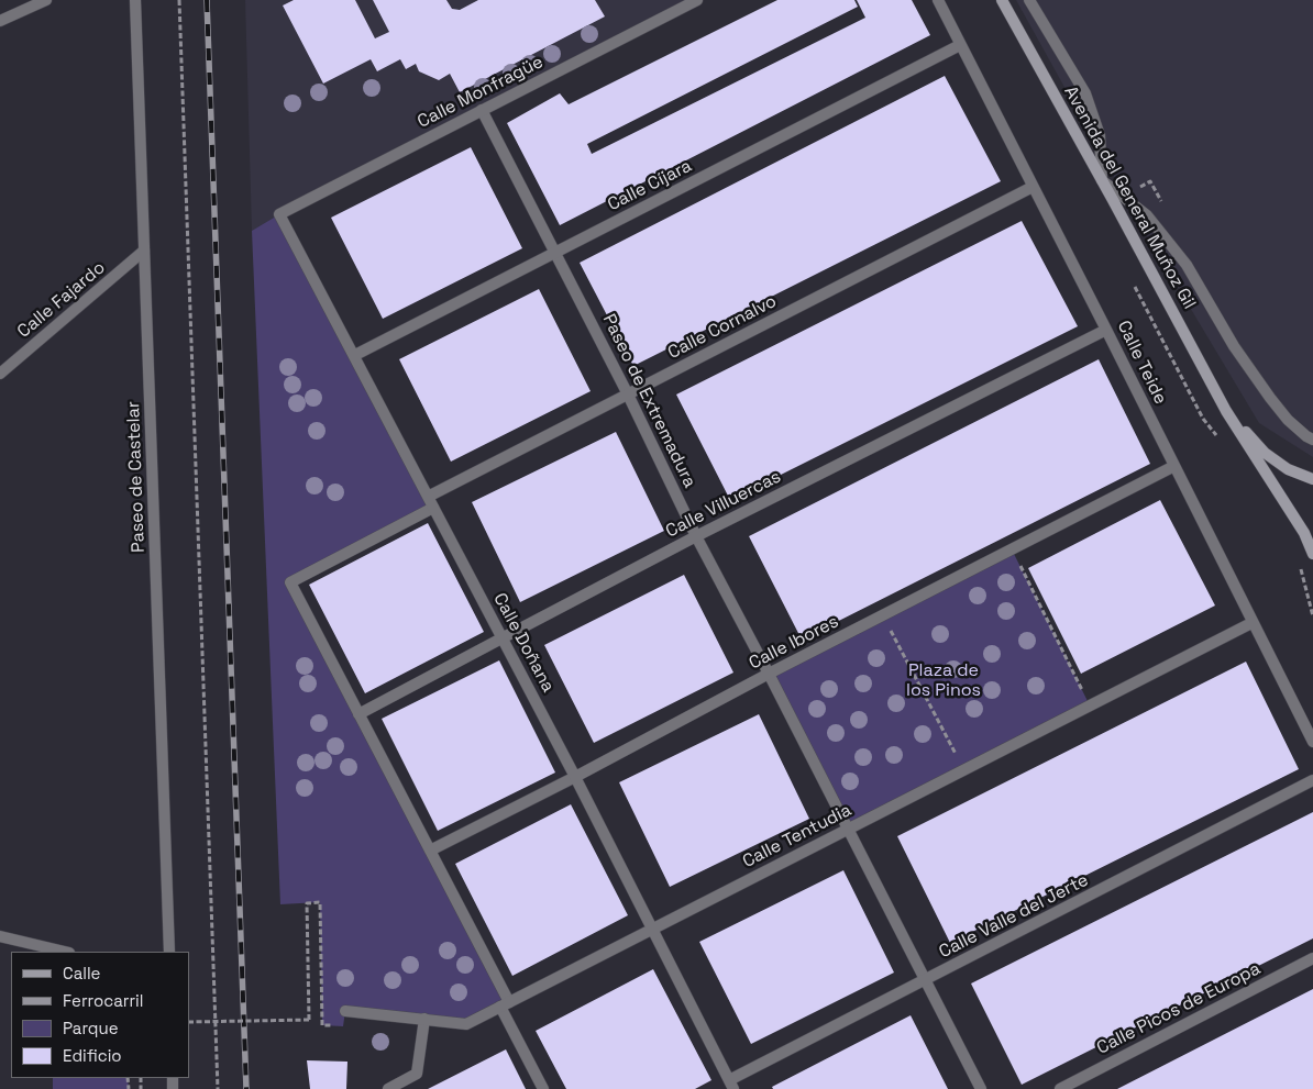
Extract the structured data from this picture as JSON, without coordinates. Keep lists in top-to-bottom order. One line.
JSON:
{"streets":{"main road":["Avenida del General Muñoz Gil"],"street":["Calle Monfragüe","Calle Cíjara","Calle Fajardo","Calle Cornalvo","Calle Teide","Paseo de Extremadura","Paseo de Castelar","Calle Villuercas","Calle Doñana","Calle Ibores","Calle Tentudia","Calle Valle del Jerte","Calle Picos de Europa"]},"crossings":[["Calle Monfragüe","Paseo de Extremadura"],["Calle Monfragüe","Calle Doñana"],["Calle Cíjara","Calle Teide"],["Calle Cíjara","Paseo de Extremadura"],["Calle Cíjara","Calle Doñana"],["Calle Fajardo","Paseo de Castelar"],["Calle Cornalvo","Calle Teide"],["Calle Cornalvo","Paseo de Extremadura"],["Calle Cornalvo","Calle Doñana"],["Calle Teide","Calle Villuercas"],["Calle Teide","Calle Ibores"],["Calle Teide","Calle Tentudia"],["Paseo de Extremadura","Calle Villuercas"],["Paseo de Extremadura","Calle Ibores"],["Paseo de Extremadura","Calle Tentudia"],["Paseo de Extremadura","Calle Valle del Jerte"],["Calle Villuercas","Calle Doñana"],["Calle Doñana","Calle Ibores"],["Calle Doñana","Calle Tentudia"],["Calle Doñana","Calle Valle del Jerte"]],"parks":["Plaza de los Pinos"],"legend":["Calle","Ferrocarril","Parque","Edificio"]}
